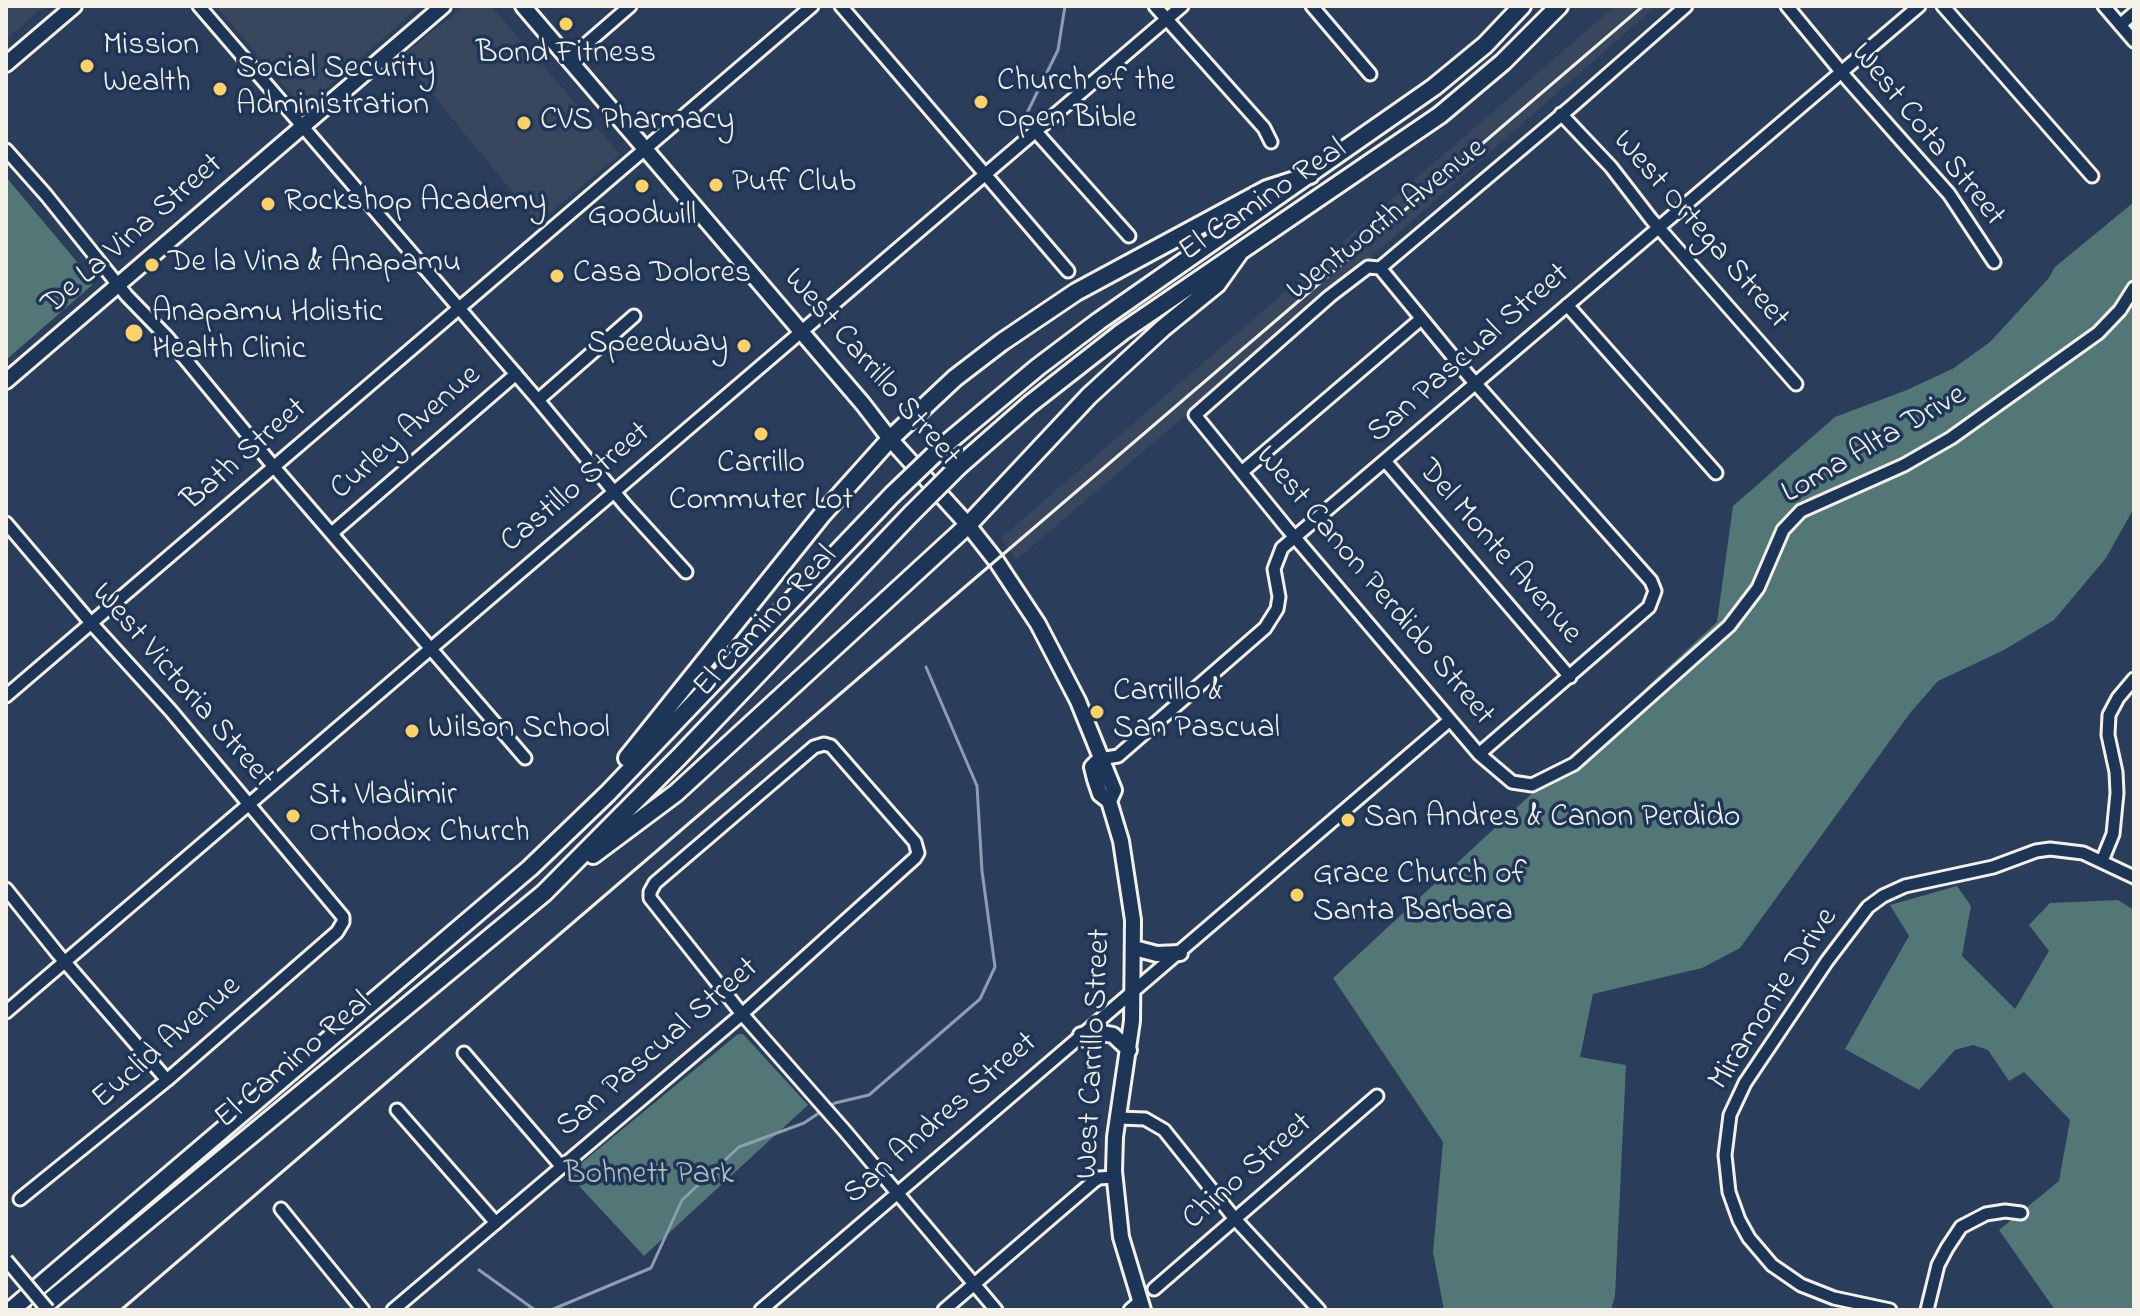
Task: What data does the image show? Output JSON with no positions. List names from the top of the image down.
{
  "streets": {
    "highway": ["El Camino Real"],
    "main road": ["De La Vina Street", "West Carrillo Street"],
    "street": [
      "West Cota Street",
      "Wentworth Avenue",
      "West Ortega Street",
      "San Pascual Street",
      "Curley Avenue",
      "Loma Alta Drive",
      "Bath Street",
      "Castillo Street",
      "Del Monte Avenue",
      "West Canon Perdido Street",
      "West Victoria Street",
      "Miramonte Drive",
      "Euclid Avenue",
      "San Andres Street",
      "Chino Street"
    ]
  },
  "crossings": [
    ["West Cota Street", "San Pascual Street"],
    ["Wentworth Avenue", "West Ortega Street"],
    ["Wentworth Avenue", "West Canon Perdido Street"],
    ["West Ortega Street", "San Pascual Street"],
    ["San Pascual Street", "West Carrillo Street"],
    ["San Pascual Street", "Del Monte Avenue"],
    ["San Pascual Street", "West Canon Perdido Street"],
    ["West Carrillo Street", "Bath Street"],
    ["West Carrillo Street", "Castillo Street"],
    ["West Carrillo Street", "San Andres Street"],
    ["Loma Alta Drive", "West Canon Perdido Street"],
    ["Bath Street", "West Victoria Street"],
    ["Castillo Street", "West Victoria Street"],
    ["West Canon Perdido Street", "San Andres Street"],
    ["West Victoria Street", "Euclid Avenue"]
  ],
  "parks": ["Bohnett Park"],
  "places": [
    "Bond Fitness",
    "Mission Wealth",
    "Social Security Administration",
    "Church of the Open Bible",
    "CVS Pharmacy",
    "Puff Club",
    "Goodwill",
    "Rockshop Academy",
    "De la Vina & Anapamu",
    "Casa Dolores",
    "Anapamu Holistic Health Clinic",
    "Speedway",
    "Carrillo Commuter Lot",
    "Carrillo & San Pascual",
    "Wilson School",
    "St. Vladimir Orthodox Church",
    "San Andres & Canon Perdido",
    "Grace Church of Santa Barbara"
  ]
}
